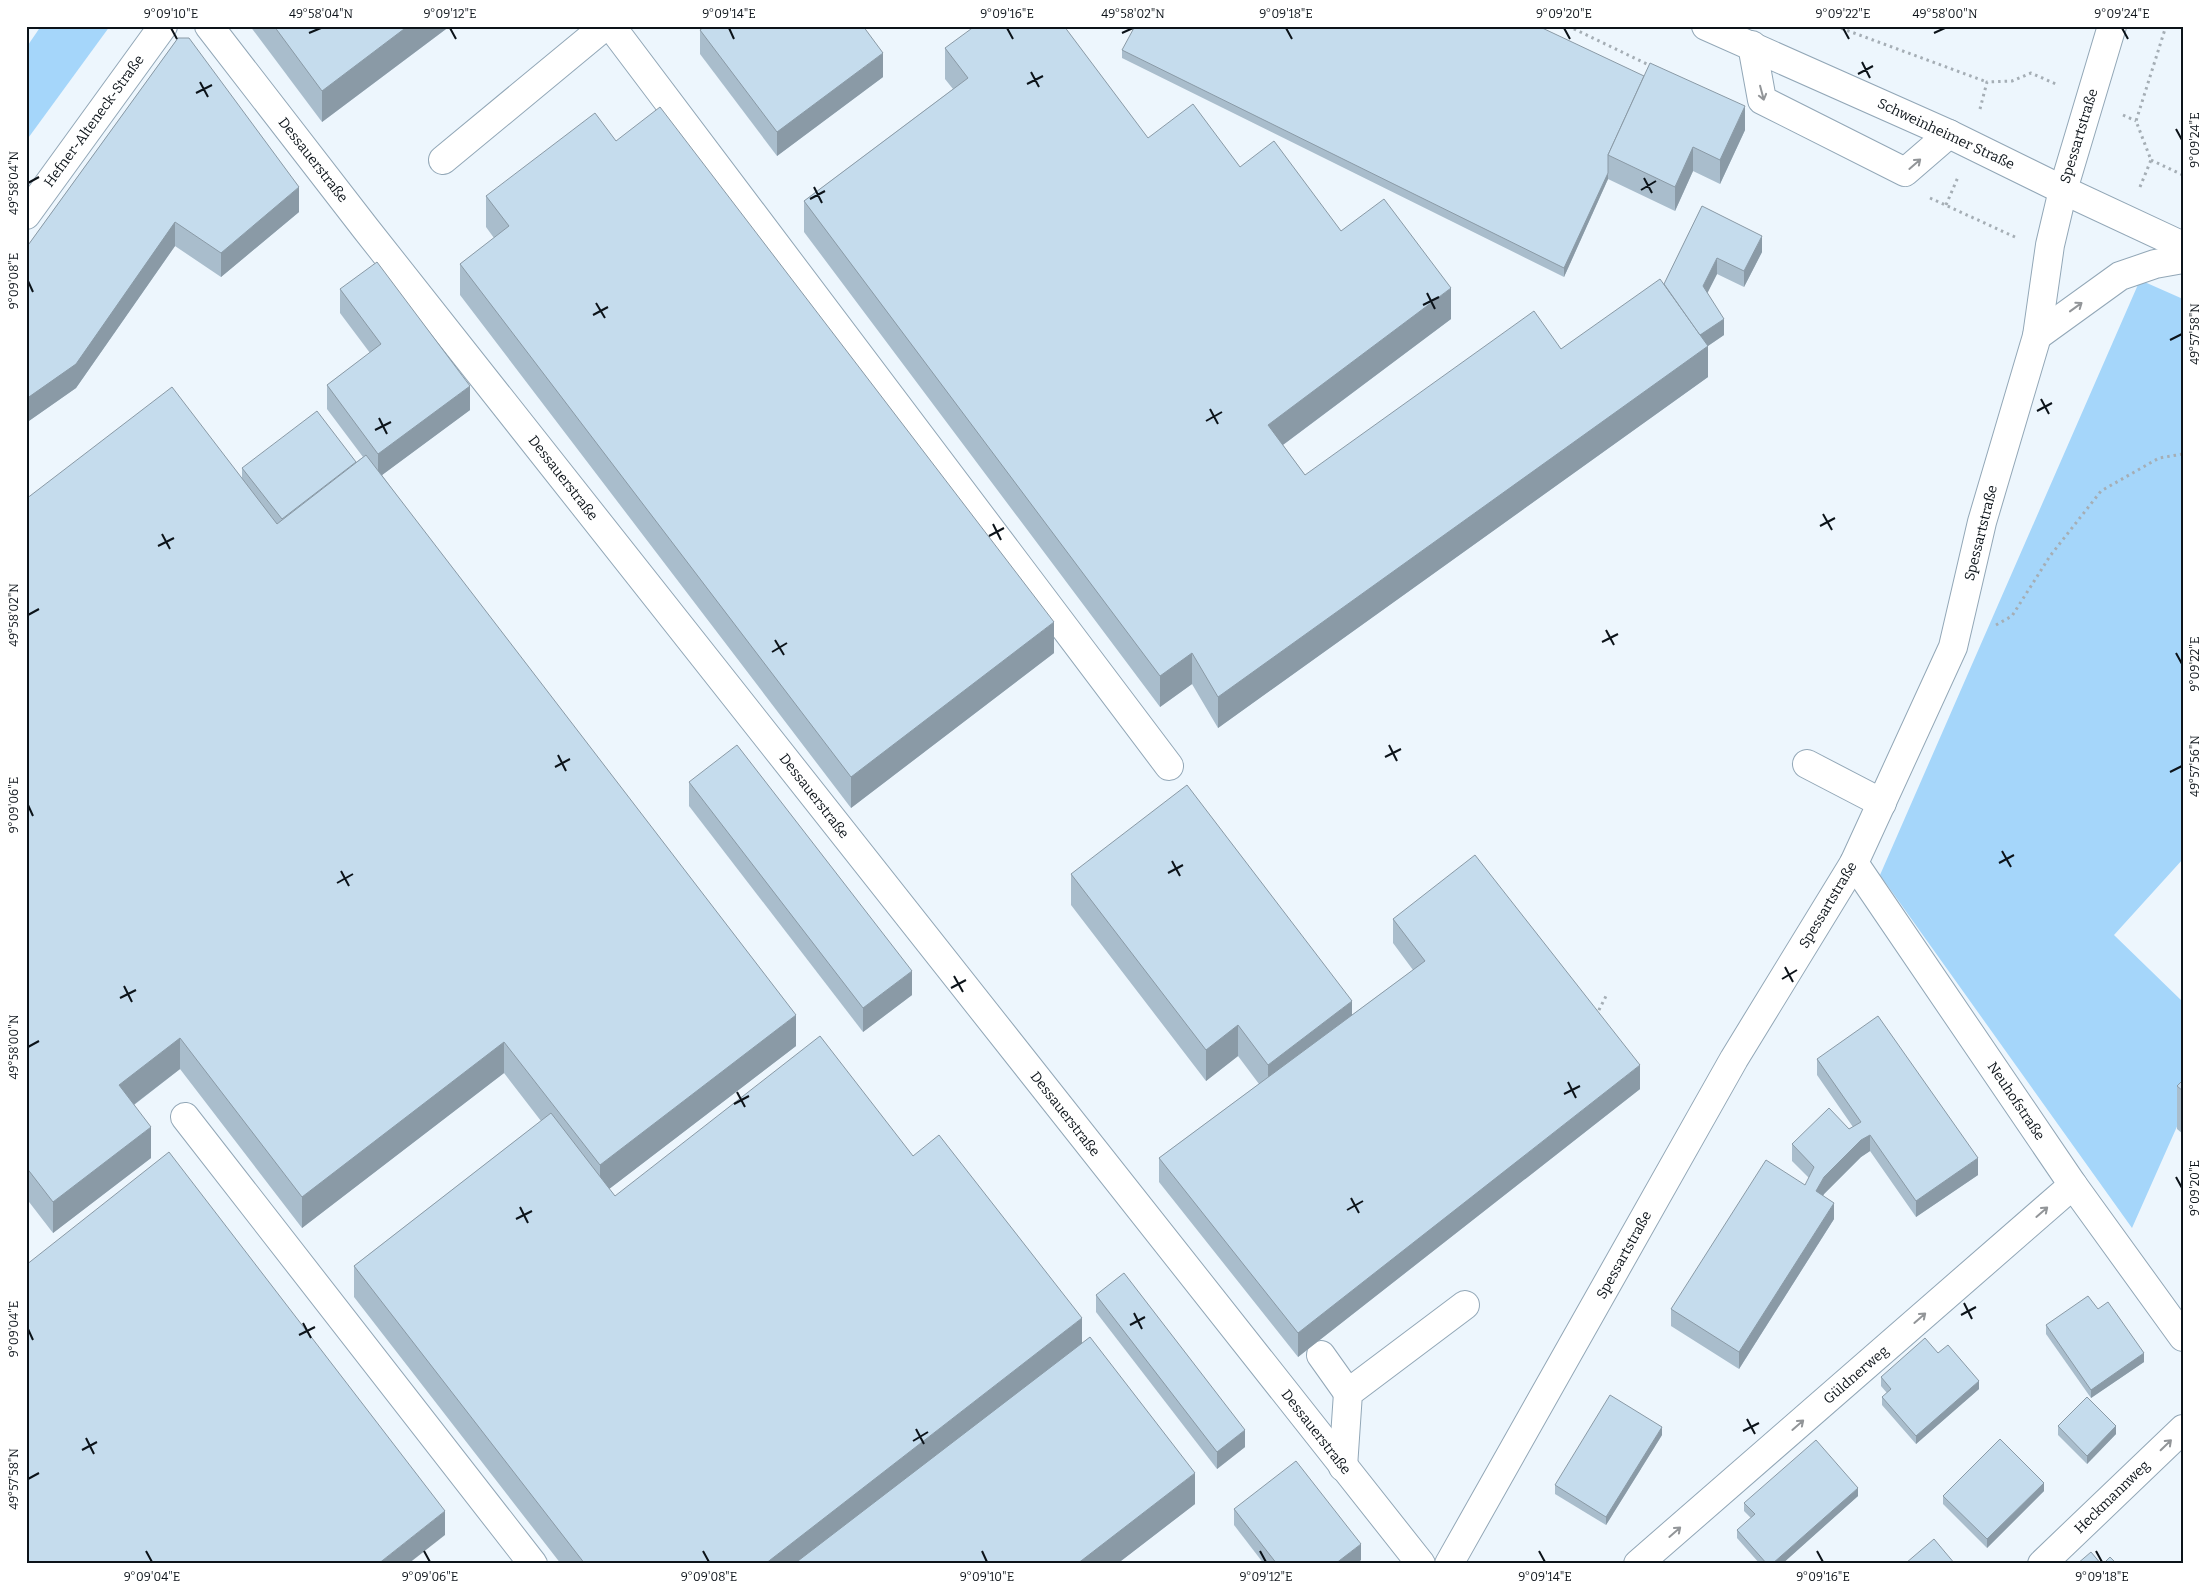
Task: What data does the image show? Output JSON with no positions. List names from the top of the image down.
{
  "streets": {
    "street": [
      "Hefner-Alteneck-Straße",
      "Schweinheimer Straße",
      "Spessartstraße",
      "Dessauerstraße",
      "Neuhofstraße",
      "Güldnerweg",
      "Heckmannweg"
    ]
  },
  "crossings": [
    ["Schweinheimer Straße", "Spessartstraße"],
    ["Spessartstraße", "Neuhofstraße"],
    ["Neuhofstraße", "Güldnerweg"]
  ],
  "one_way": ["Güldnerweg", "Heckmannweg"],
  "coordinates": [
    "9°09'10\"E",
    "49°58'04\"N",
    "9°09'12\"E",
    "9°09'14\"E",
    "9°09'16\"E",
    "49°58'02\"N",
    "9°09'18\"E",
    "9°09'20\"E",
    "9°09'22\"E",
    "49°58'00\"N",
    "9°09'24\"E",
    "9°09'08\"E",
    "49°57'58\"N",
    "49°57'56\"N",
    "9°09'06\"E",
    "9°09'04\"E"
  ]
}
